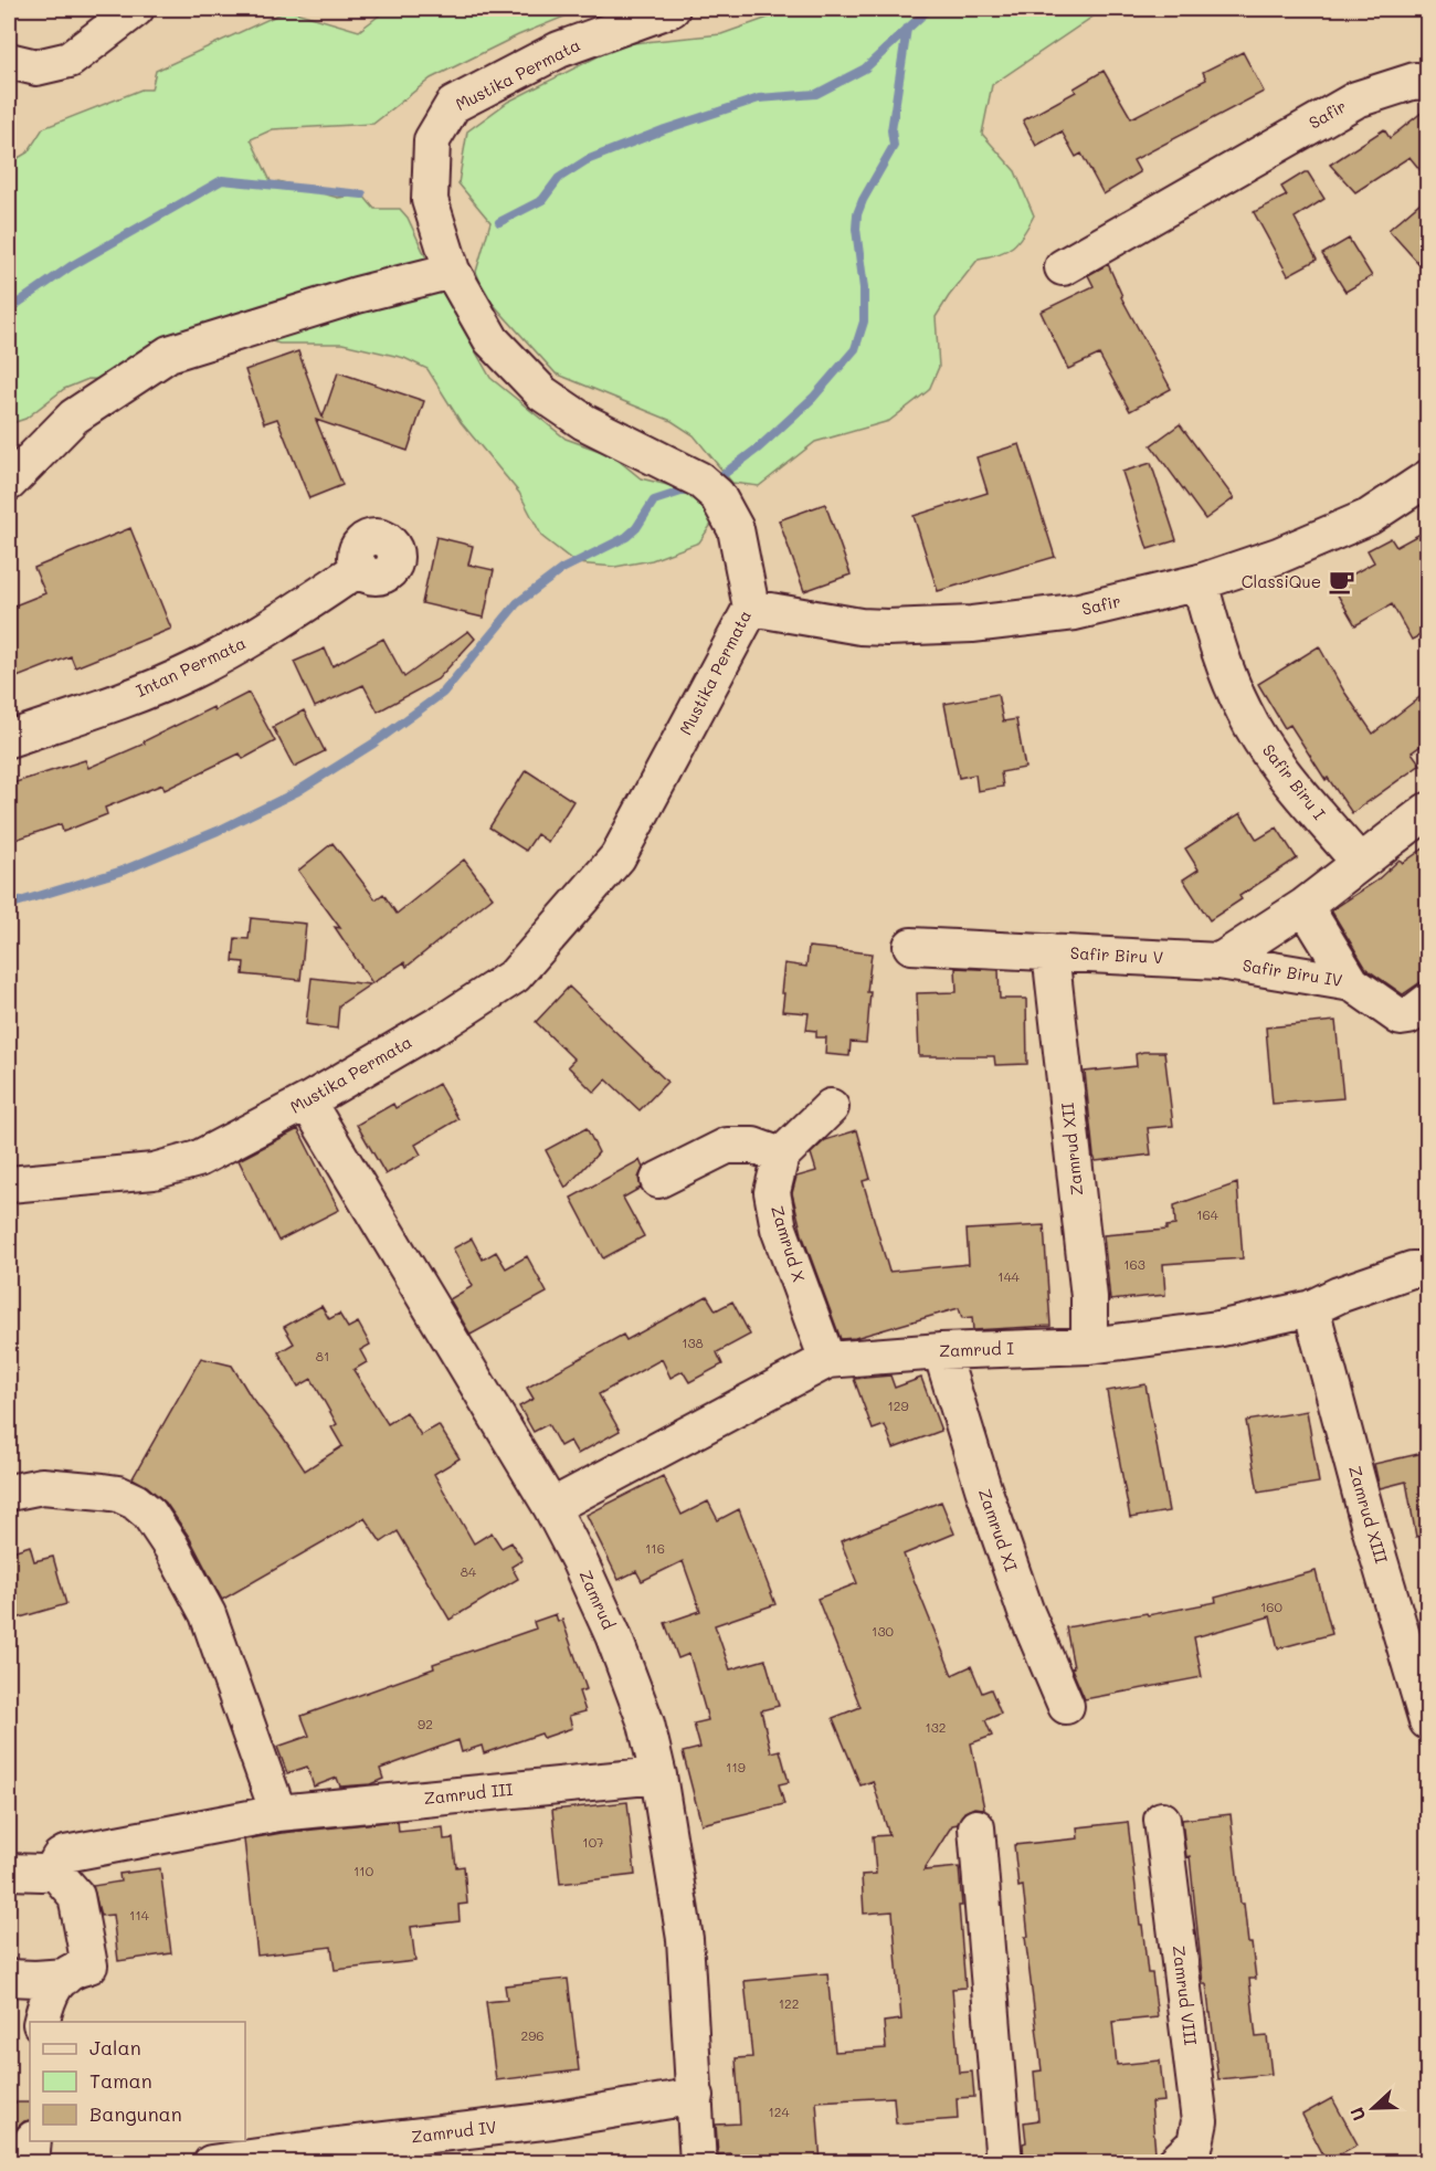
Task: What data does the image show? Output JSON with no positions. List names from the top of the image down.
{
  "streets": {
    "street": [
      "Mustika Permata",
      "Safir",
      "Intan Permata",
      "Safir Biru I",
      "Safir Biru V",
      "Safir Biru IV",
      "Zamrud XII",
      "Zamrud X",
      "Zamrud I",
      "Zamrud XIII",
      "Zamrud XI",
      "Zamrud",
      "Zamrud III",
      "Zamrud VIII",
      "Zamrud IV"
    ]
  },
  "crossings": [
    ["Mustika Permata", "Safir"],
    ["Mustika Permata", "Zamrud"],
    ["Safir", "Safir Biru I"],
    ["Safir Biru V", "Safir Biru IV"],
    ["Safir Biru V", "Zamrud XII"],
    ["Zamrud XII", "Zamrud I"],
    ["Zamrud X", "Zamrud I"],
    ["Zamrud I", "Zamrud XIII"],
    ["Zamrud I", "Zamrud XI"],
    ["Zamrud I", "Zamrud"],
    ["Zamrud", "Zamrud III"],
    ["Zamrud", "Zamrud IV"]
  ],
  "places": {
    "cafe": ["ClassiQue"]
  },
  "house_numbers": [
    "164",
    "163",
    "144",
    "138",
    "81",
    "129",
    "116",
    "84",
    "160",
    "130",
    "92",
    "132",
    "119",
    "107",
    "110",
    "114",
    "122",
    "296",
    "124"
  ],
  "legend": ["Jalan", "Taman", "Bangunan"],
  "north": "left"
}
